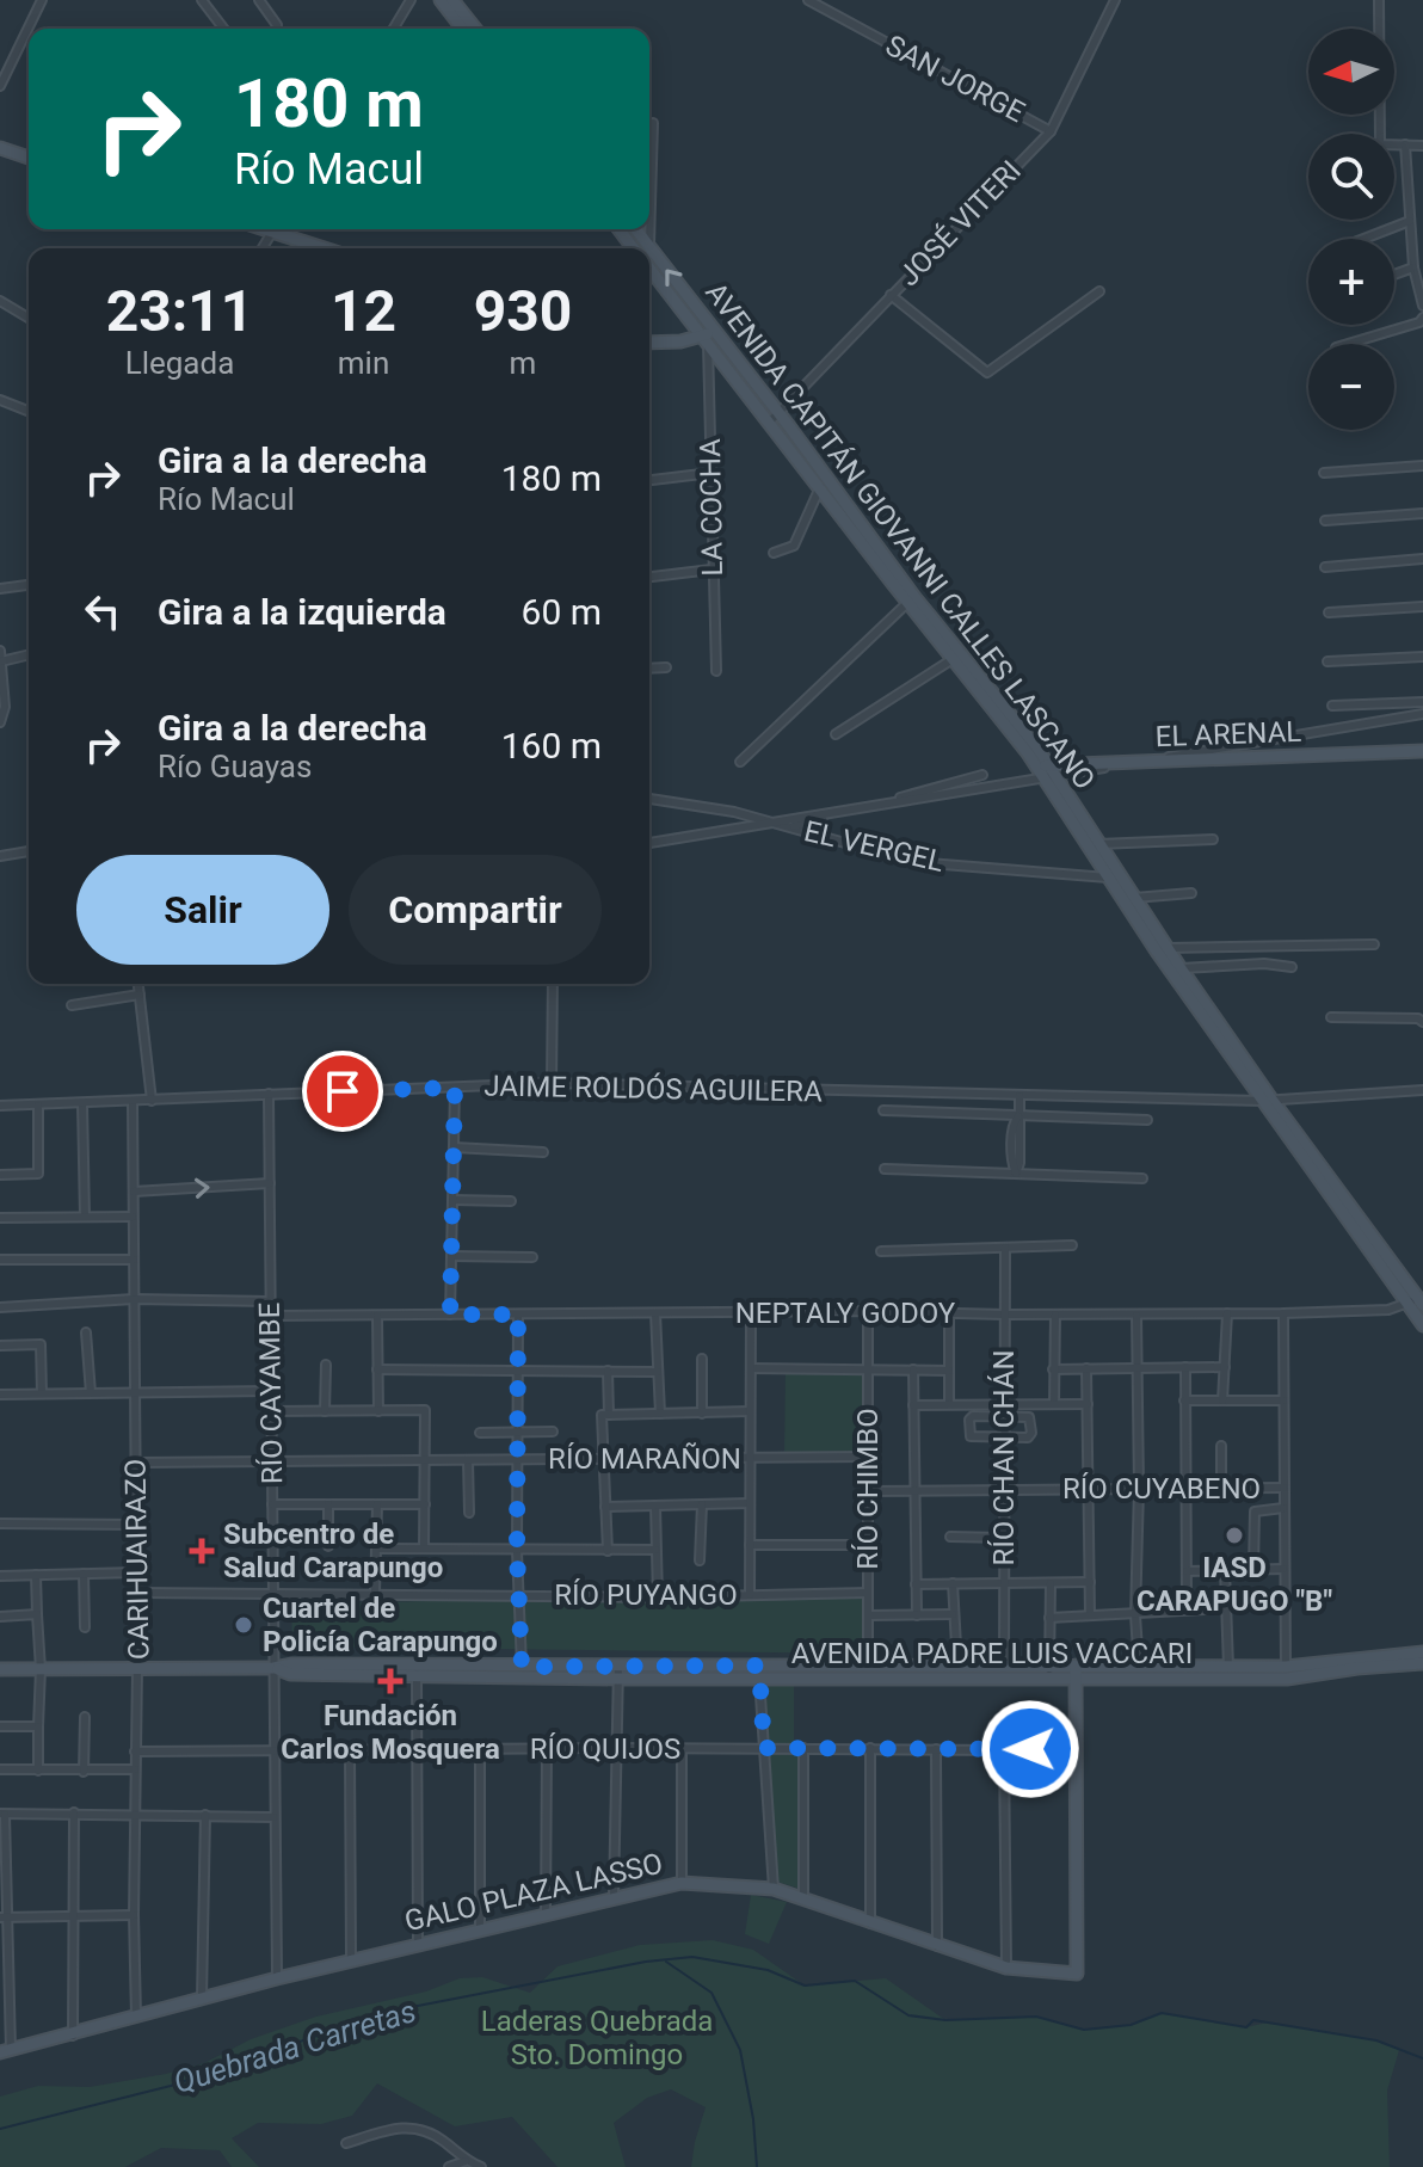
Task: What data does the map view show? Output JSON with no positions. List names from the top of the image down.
{
  "streets": {
    "main road": [
      "AVENIDA CAPITÁN GIOVANNI CALLES LASCANO",
      "EL ARENAL",
      "AVENIDA PADRE LUIS VACCARI",
      "GALO PLAZA LASSO"
    ],
    "street": [
      "SAN JORGE",
      "JOSÉ VITERI",
      "LA COCHA",
      "EL VERGEL",
      "JAIME ROLDÓS AGUILERA",
      "NEPTALY GODOY",
      "RÍO CAYAMBE",
      "RÍO CHAN CHÁN",
      "RÍO MARAÑON",
      "RÍO CHIMBO",
      "RÍO CUYABENO",
      "CARIHUAIRAZO",
      "RÍO PUYANGO",
      "RÍO QUIJOS"
    ]
  },
  "crossings": [
    ["SAN JORGE", "JOSÉ VITERI"],
    ["JOSÉ VITERI", "AVENIDA CAPITÁN GIOVANNI CALLES LASCANO"],
    ["LA COCHA", "AVENIDA CAPITÁN GIOVANNI CALLES LASCANO"],
    ["AVENIDA CAPITÁN GIOVANNI CALLES LASCANO", "EL ARENAL"],
    ["AVENIDA CAPITÁN GIOVANNI CALLES LASCANO", "EL VERGEL"],
    ["AVENIDA CAPITÁN GIOVANNI CALLES LASCANO", "JAIME ROLDÓS AGUILERA"],
    ["AVENIDA CAPITÁN GIOVANNI CALLES LASCANO", "NEPTALY GODOY"],
    ["JAIME ROLDÓS AGUILERA", "RÍO CAYAMBE"],
    ["JAIME ROLDÓS AGUILERA", "CARIHUAIRAZO"],
    ["NEPTALY GODOY", "RÍO CAYAMBE"],
    ["NEPTALY GODOY", "RÍO CHAN CHÁN"],
    ["NEPTALY GODOY", "RÍO CHIMBO"],
    ["RÍO CAYAMBE", "RÍO MARAÑON"],
    ["RÍO CAYAMBE", "RÍO PUYANGO"],
    ["RÍO CAYAMBE", "AVENIDA PADRE LUIS VACCARI"],
    ["RÍO CAYAMBE", "RÍO QUIJOS"],
    ["RÍO CAYAMBE", "GALO PLAZA LASSO"],
    ["RÍO CHAN CHÁN", "RÍO CUYABENO"],
    ["RÍO CHAN CHÁN", "AVENIDA PADRE LUIS VACCARI"],
    ["RÍO MARAÑON", "RÍO CHIMBO"],
    ["RÍO MARAÑON", "CARIHUAIRAZO"],
    ["RÍO CHIMBO", "RÍO CUYABENO"],
    ["RÍO CHIMBO", "RÍO PUYANGO"],
    ["RÍO CHIMBO", "AVENIDA PADRE LUIS VACCARI"],
    ["CARIHUAIRAZO", "RÍO PUYANGO"],
    ["CARIHUAIRAZO", "AVENIDA PADRE LUIS VACCARI"],
    ["CARIHUAIRAZO", "RÍO QUIJOS"],
    ["CARIHUAIRAZO", "GALO PLAZA LASSO"],
    ["RÍO QUIJOS", "GALO PLAZA LASSO"]
  ],
  "water": ["Quebrada Carretas"],
  "parks": ["Laderas Quebrada Sto. Domingo"],
  "places": {
    "other": ["IASD CARAPUGO \"B\"", "Cuartel de Policía Carapungo"],
    "health": ["Subcentro de Salud Carapungo", "Fundación Carlos Mosquera"]
  },
  "north": "left",
  "page": {
    "map_buttons": ["+", "−"],
    "turn": ["180 m", "Río Macul"],
    "eta": [
      "23:11",
      "Llegada",
      "12",
      "min",
      "930",
      "m"
    ],
    "list": [
      {
        "name": "Gira a la derecha",
        "note": "Río Macul",
        "value": "180 m"
      },
      {
        "name": "Gira a la izquierda",
        "value": "60 m"
      },
      {
        "name": "Gira a la derecha",
        "note": "Río Guayas",
        "value": "160 m"
      }
    ],
    "buttons": ["Salir", "Compartir"]
  }
}
